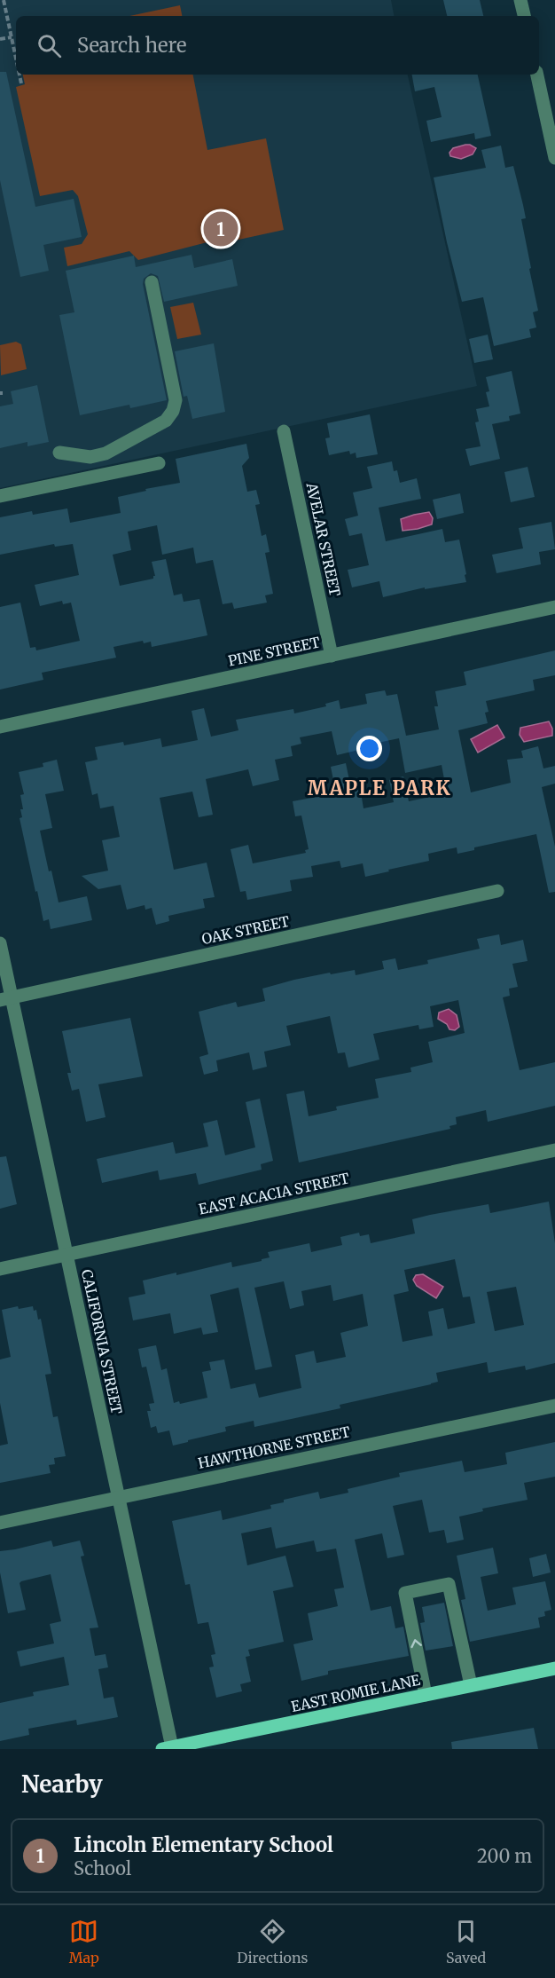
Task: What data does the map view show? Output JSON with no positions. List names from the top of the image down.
{
  "streets": {
    "main road": ["EAST ROMIE LANE"],
    "street": [
      "AVELAR STREET",
      "PINE STREET",
      "OAK STREET",
      "EAST ACACIA STREET",
      "CALIFORNIA STREET",
      "HAWTHORNE STREET"
    ]
  },
  "crossings": [
    ["AVELAR STREET", "PINE STREET"],
    ["OAK STREET", "CALIFORNIA STREET"],
    ["EAST ACACIA STREET", "CALIFORNIA STREET"],
    ["CALIFORNIA STREET", "HAWTHORNE STREET"],
    ["CALIFORNIA STREET", "EAST ROMIE LANE"]
  ],
  "districts": ["MAPLE PARK"],
  "page": {
    "search": "Search here",
    "pins": "1",
    "heading": "Nearby",
    "list": [
      {
        "mark": "1",
        "name": "Lincoln Elementary School",
        "note": "School",
        "value": "200 m"
      }
    ],
    "nav": ["Map", "Directions", "Saved"]
  }
}
